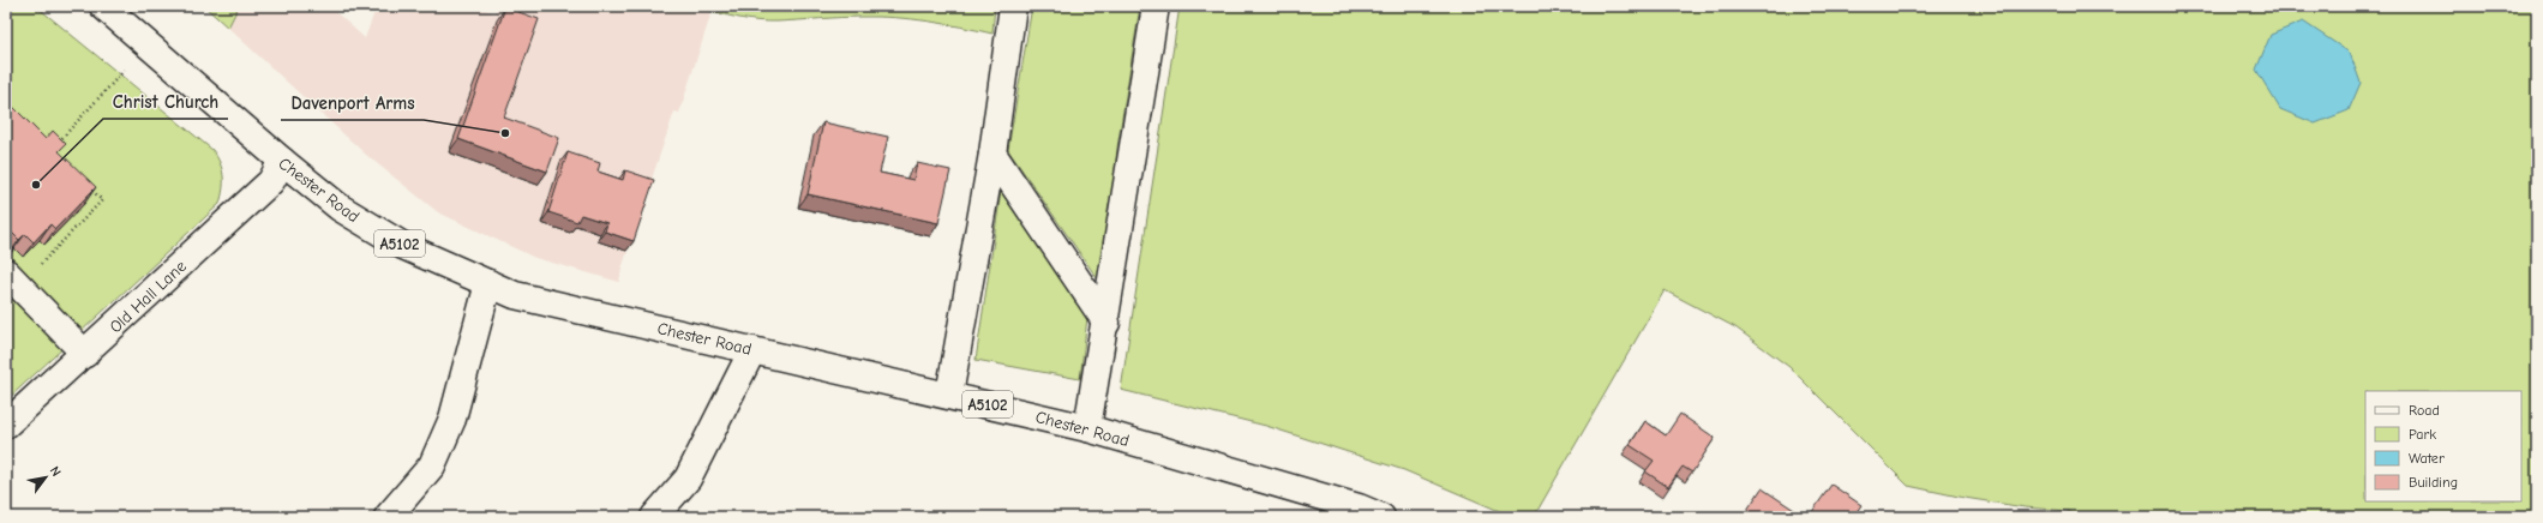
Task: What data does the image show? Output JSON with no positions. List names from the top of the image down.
{
  "streets": {
    "main road": ["Chester Road", "A5102", "Old Hall Lane"]
  },
  "crossings": [
    ["Chester Road", "Old Hall Lane"]
  ],
  "places": ["Davenport Arms", "Christ Church"],
  "legend": [
    "Road",
    "Park",
    "Water",
    "Building"
  ],
  "north": "top right"
}
